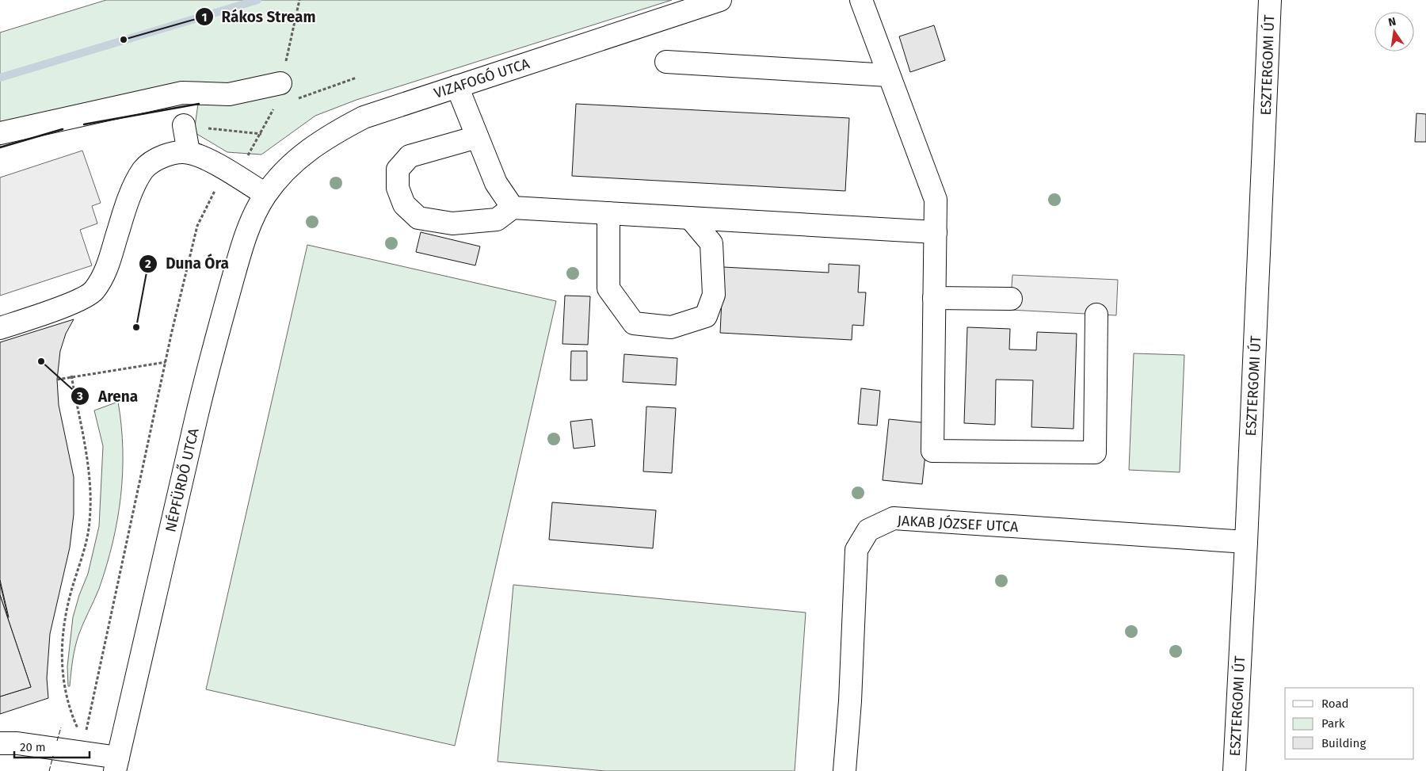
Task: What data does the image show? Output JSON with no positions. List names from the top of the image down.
{
  "streets": {
    "street": [
      "ESZTERGOMI ÚT",
      "VIZAFOGÓ UTCA",
      "NÉPFÜRDŐ UTCA",
      "JAKAB JÓZSEF UTCA"
    ]
  },
  "crossings": [
    ["ESZTERGOMI ÚT", "JAKAB JÓZSEF UTCA"],
    ["VIZAFOGÓ UTCA", "NÉPFÜRDŐ UTCA"]
  ],
  "places": ["Rákos Stream", "Duna Óra", "Arena"],
  "legend": ["Road", "Park", "Building"],
  "scale_bar": "20 m",
  "north": "top"
}
